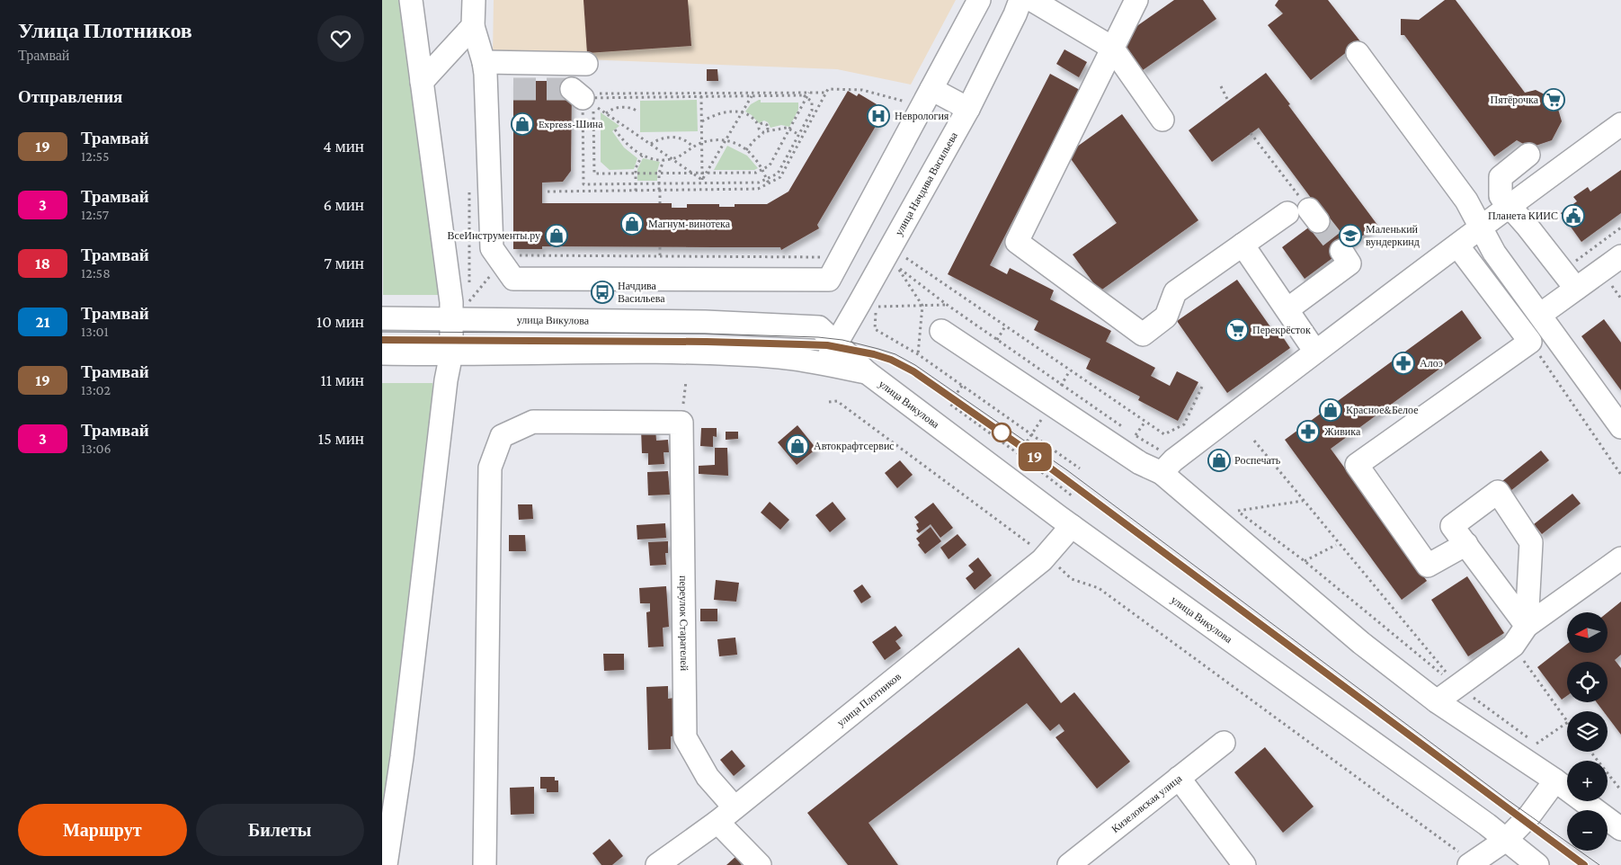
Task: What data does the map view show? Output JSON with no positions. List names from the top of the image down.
{
  "streets": {
    "street": [
      "улица Начдива Васильева",
      "улица Викулова",
      "переулок Старателей",
      "улица Плотников",
      "Кизеловская улица"
    ]
  },
  "crossings": [
    ["улица Начдива Васильева", "улица Викулова"],
    ["улица Викулова", "улица Плотников"],
    ["переулок Старателей", "улица Плотников"]
  ],
  "places": {
    "supermarket": ["Пятёрочка", "Перекрёсток"],
    "hospital": ["Неврология"],
    "shop": [
      "Express-Шина",
      "Магнум-винотека",
      "ВсеИнструменты.ру",
      "Красное&Белое",
      "Автокрафтсервис",
      "Роспечать"
    ],
    "public building": ["Планета КИИС"],
    "school or university": ["Маленький вундеркинд"],
    "bus stop": ["Начдива Васильева"],
    "pharmacy": ["Алоэ", "Живика"]
  },
  "lines": ["tram line 19"],
  "north": "left",
  "page": {
    "heading": [
      ["Улица Плотников", "Трамвай"],
      "Отправления"
    ],
    "on_map": "19",
    "list": [
      {
        "mark": "19",
        "name": "Трамвай",
        "note": "12:55",
        "value": "4 мин"
      },
      {
        "mark": "3",
        "name": "Трамвай",
        "note": "12:57",
        "value": "6 мин"
      },
      {
        "mark": "18",
        "name": "Трамвай",
        "note": "12:58",
        "value": "7 мин"
      },
      {
        "mark": "21",
        "name": "Трамвай",
        "note": "13:01",
        "value": "10 мин"
      },
      {
        "mark": "19",
        "name": "Трамвай",
        "note": "13:02",
        "value": "11 мин"
      },
      {
        "mark": "3",
        "name": "Трамвай",
        "note": "13:06",
        "value": "15 мин"
      }
    ],
    "map_buttons": ["+", "−"],
    "buttons": ["Маршрут", "Билеты"]
  }
}
